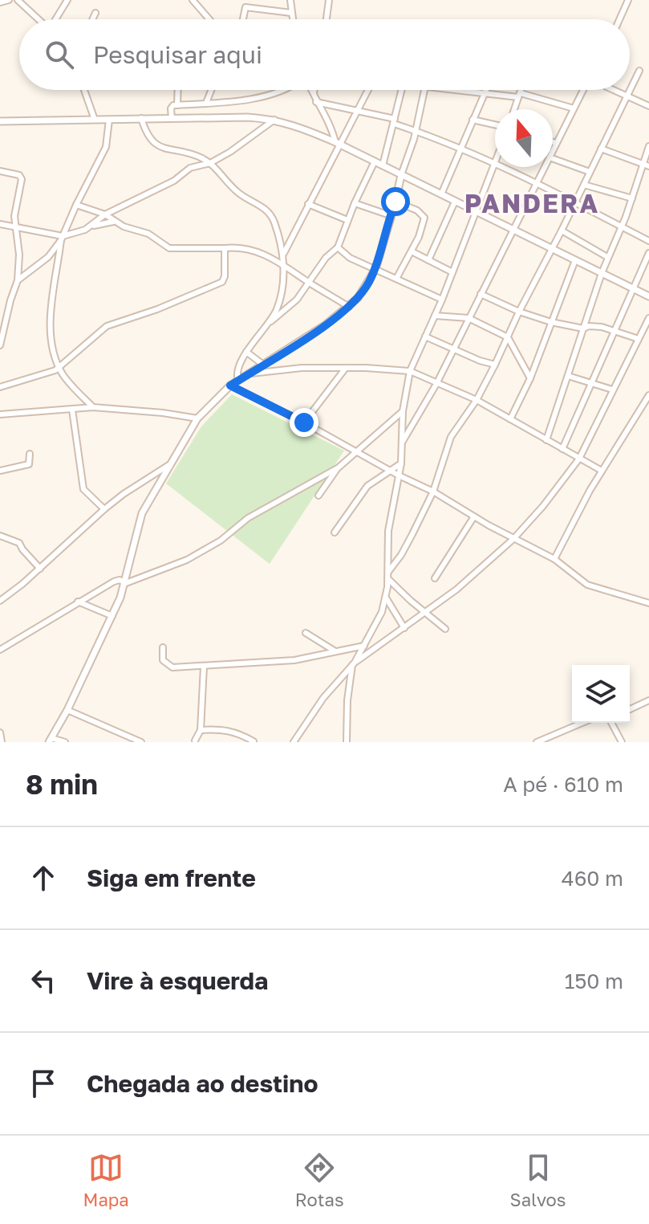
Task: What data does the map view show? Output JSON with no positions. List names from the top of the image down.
{
  "districts": ["PANDERA"],
  "north": "top",
  "page": {
    "search": "Pesquisar aqui",
    "heading": ["8 min", "A pé · 610 m"],
    "list": [
      ["Siga em frente", "460 m"],
      ["Vire à esquerda", "150 m"],
      "Chegada ao destino"
    ],
    "nav": ["Mapa", "Rotas", "Salvos"]
  }
}
